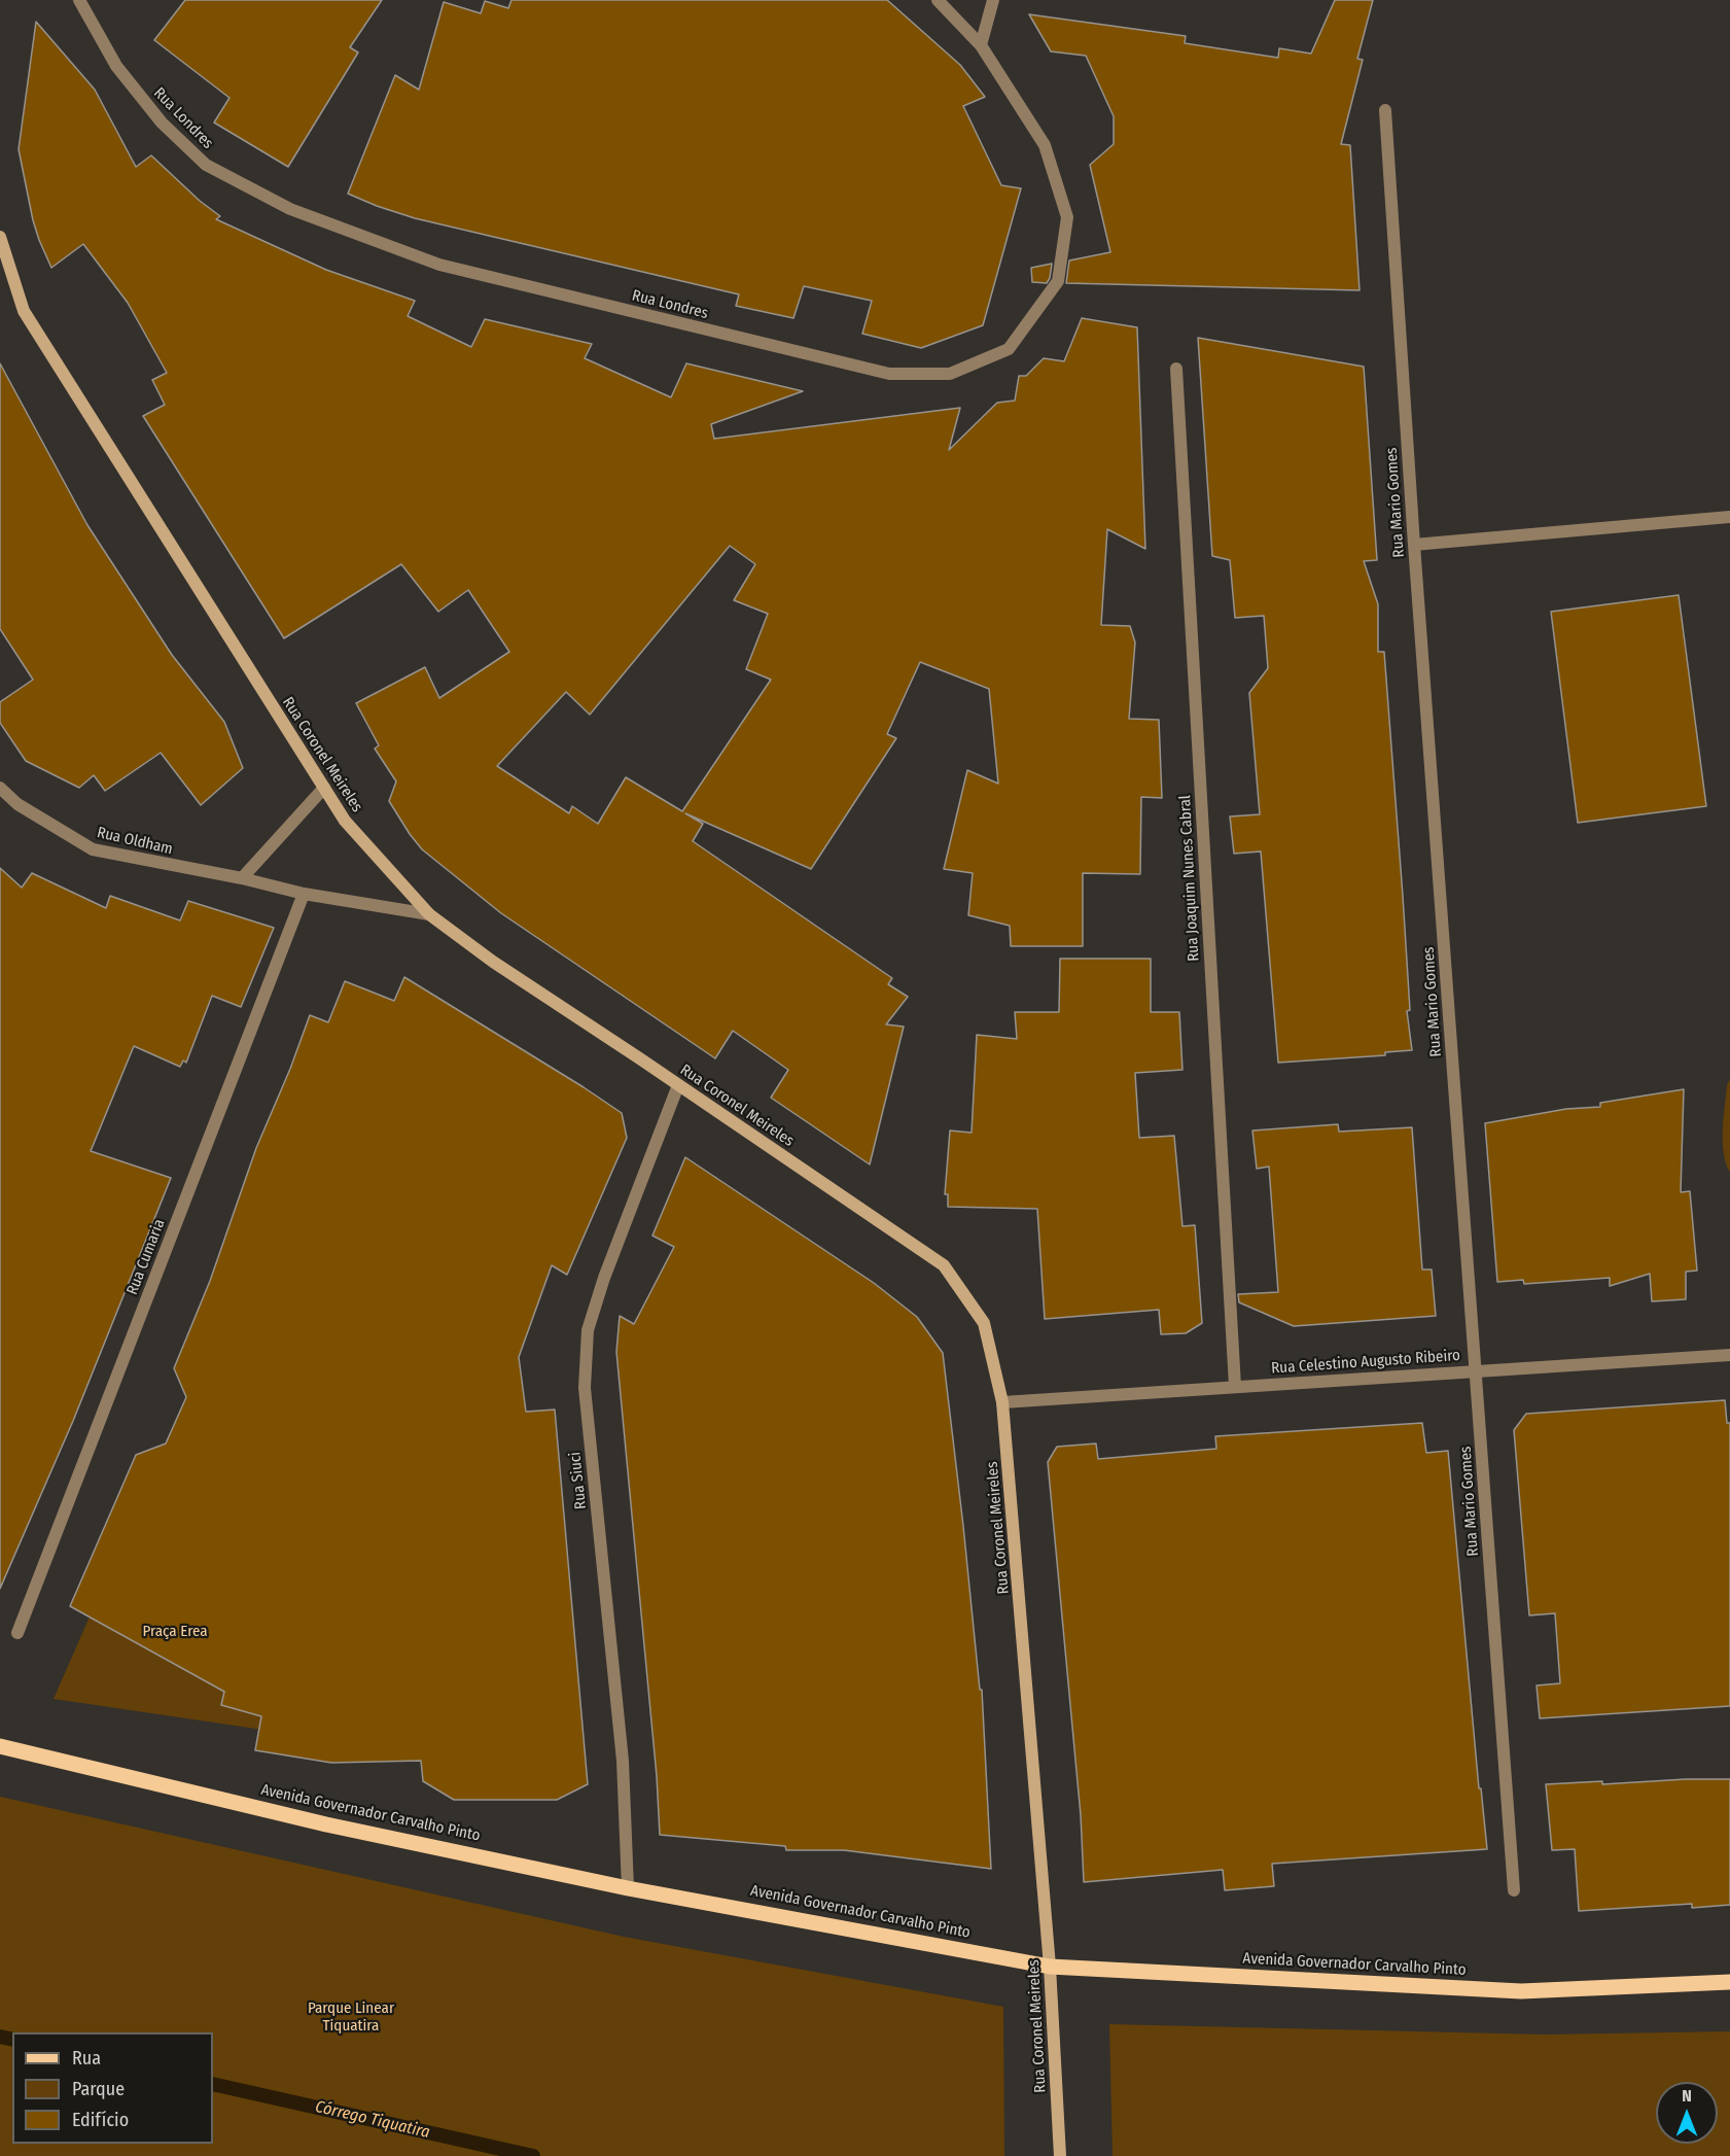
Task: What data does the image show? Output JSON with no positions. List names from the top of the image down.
{
  "streets": {
    "main road": ["Avenida Governador Carvalho Pinto"],
    "street": [
      "Rua Londres",
      "Rua Mario Gomes",
      "Rua Coronel Meireles",
      "Rua Oldham",
      "Rua Joaquim Nunes Cabral",
      "Rua Cumaria",
      "Rua Celestino Augusto Ribeiro",
      "Rua Siuci"
    ]
  },
  "crossings": [
    ["Rua Mario Gomes", "Rua Celestino Augusto Ribeiro"],
    ["Rua Coronel Meireles", "Rua Oldham"],
    ["Rua Coronel Meireles", "Rua Celestino Augusto Ribeiro"],
    ["Rua Coronel Meireles", "Rua Siuci"],
    ["Rua Coronel Meireles", "Avenida Governador Carvalho Pinto"],
    ["Rua Oldham", "Rua Cumaria"],
    ["Rua Joaquim Nunes Cabral", "Rua Celestino Augusto Ribeiro"],
    ["Rua Siuci", "Avenida Governador Carvalho Pinto"]
  ],
  "water": ["Córrego Tiquatira"],
  "parks": ["Praça Erea", "Parque Linear Tiquatira"],
  "legend": ["Rua", "Parque", "Edifício"],
  "north": "top"
}
